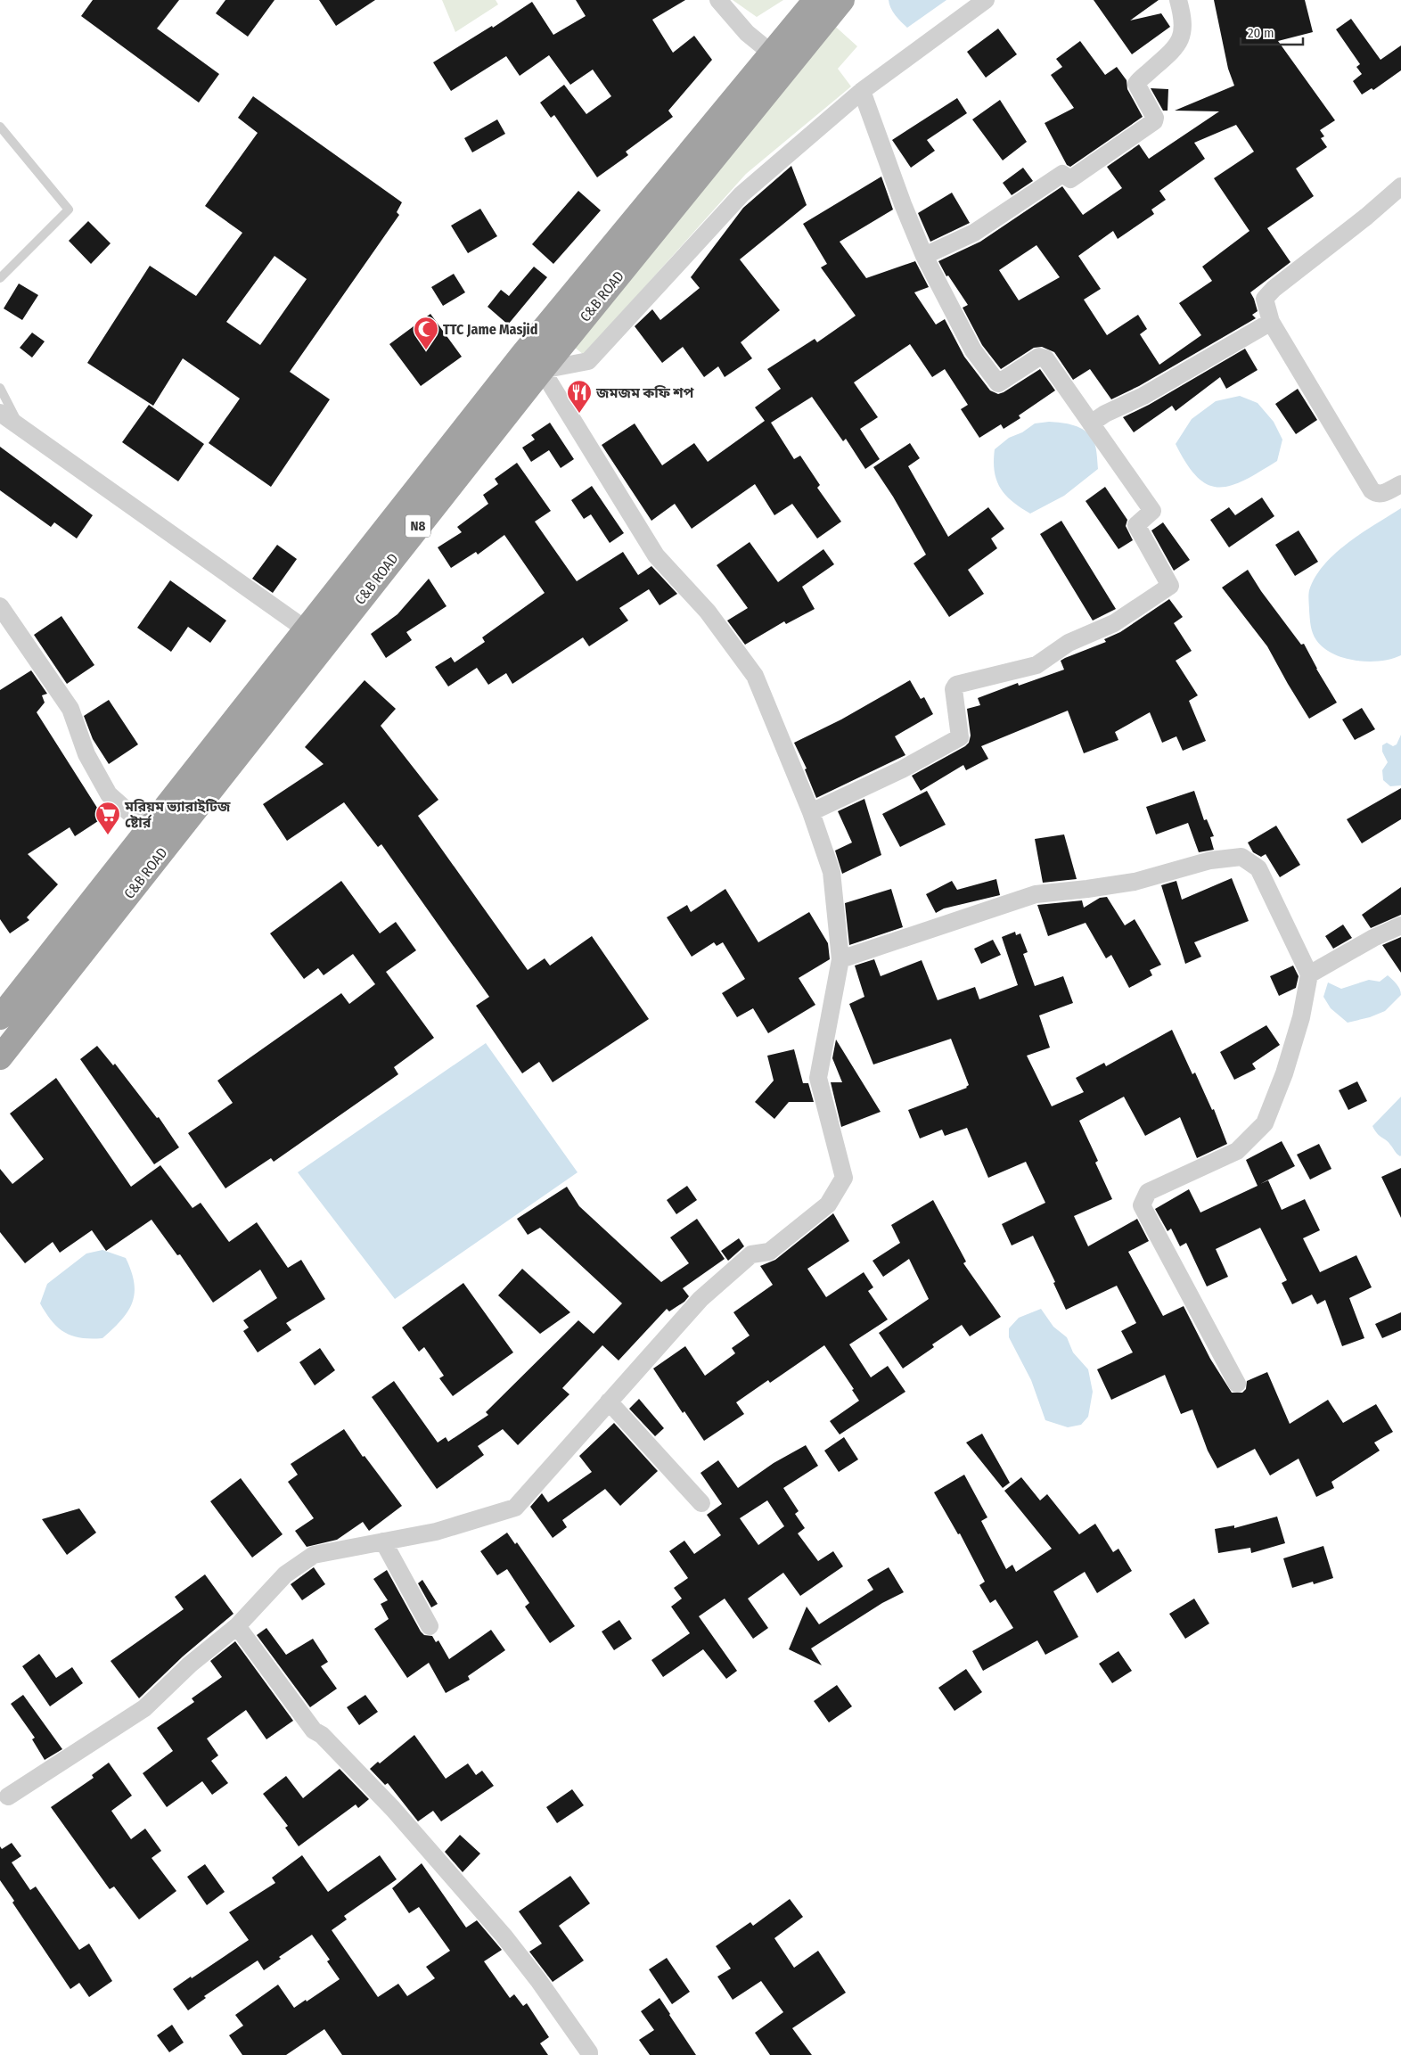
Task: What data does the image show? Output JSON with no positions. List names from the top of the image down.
{
  "streets": {
    "highway": ["C&B ROAD", "N8"]
  },
  "places": {
    "mosque": ["TTC Jame Masjid"],
    "restaurant": ["জমজম কফি শপ"],
    "supermarket": ["মরিয়ম ভ্যারাইটিজ ষ্টোর্র"]
  },
  "scale_bar": "20 m"
}
